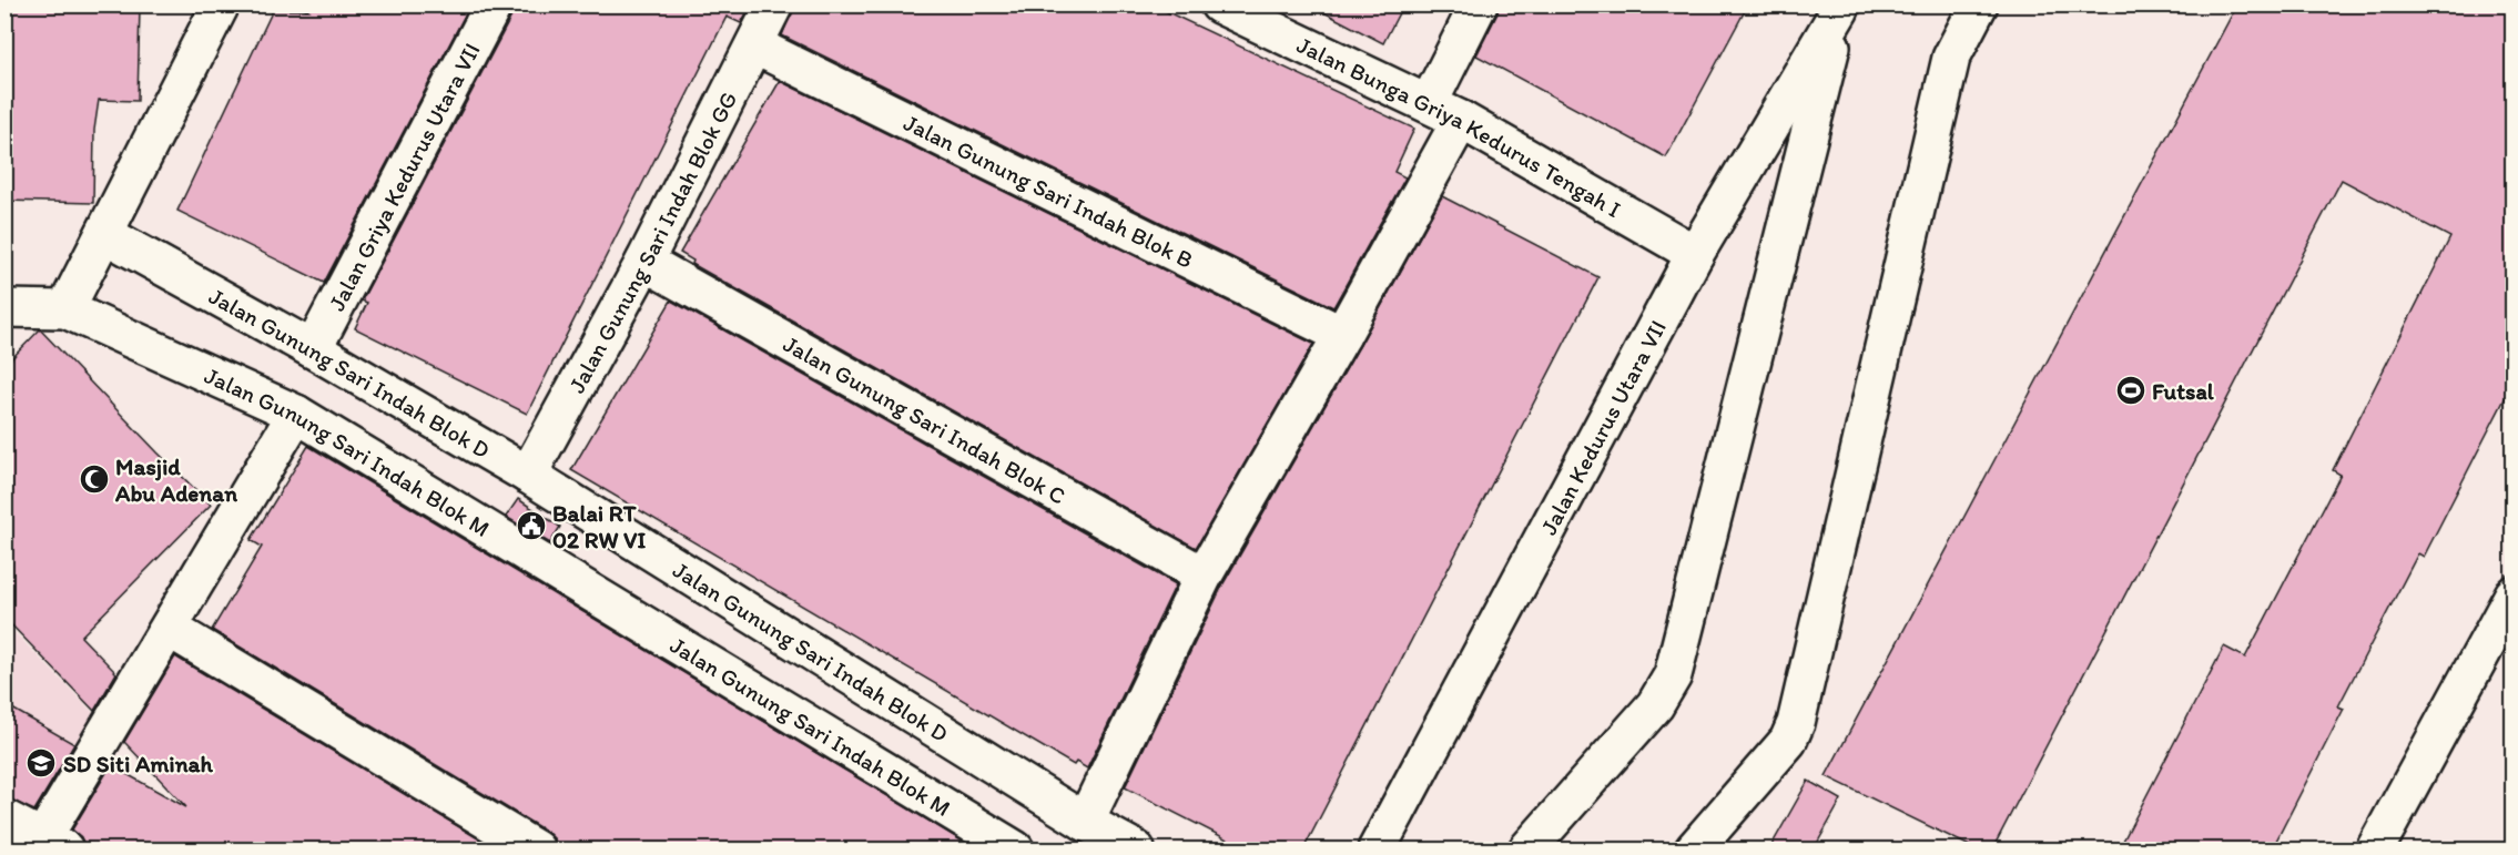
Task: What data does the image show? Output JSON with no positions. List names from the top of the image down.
{
  "streets": {
    "street": [
      "Jalan Bunga Griya Kedurus Tengah I",
      "Jalan Griya Kedurus Utara VII",
      "Jalan Gunung Sari Indah Blok B",
      "Jalan Gunung Sari Indah Blok GG",
      "Jalan Gunung Sari Indah Blok D",
      "Jalan Gunung Sari Indah Blok C",
      "Jalan Kedurus Utara VII",
      "Jalan Gunung Sari Indah Blok M"
    ]
  },
  "crossings": [
    ["Jalan Bunga Griya Kedurus Tengah I", "Jalan Kedurus Utara VII"],
    ["Jalan Griya Kedurus Utara VII", "Jalan Gunung Sari Indah Blok D"],
    ["Jalan Gunung Sari Indah Blok B", "Jalan Gunung Sari Indah Blok GG"],
    ["Jalan Gunung Sari Indah Blok GG", "Jalan Gunung Sari Indah Blok D"],
    ["Jalan Gunung Sari Indah Blok GG", "Jalan Gunung Sari Indah Blok C"]
  ],
  "places": {
    "sports": ["Futsal"],
    "mosque": ["Masjid Abu Adenan"],
    "public building": ["Balai RT 02 RW VI"],
    "school or university": ["SD Siti Aminah"]
  }
}
